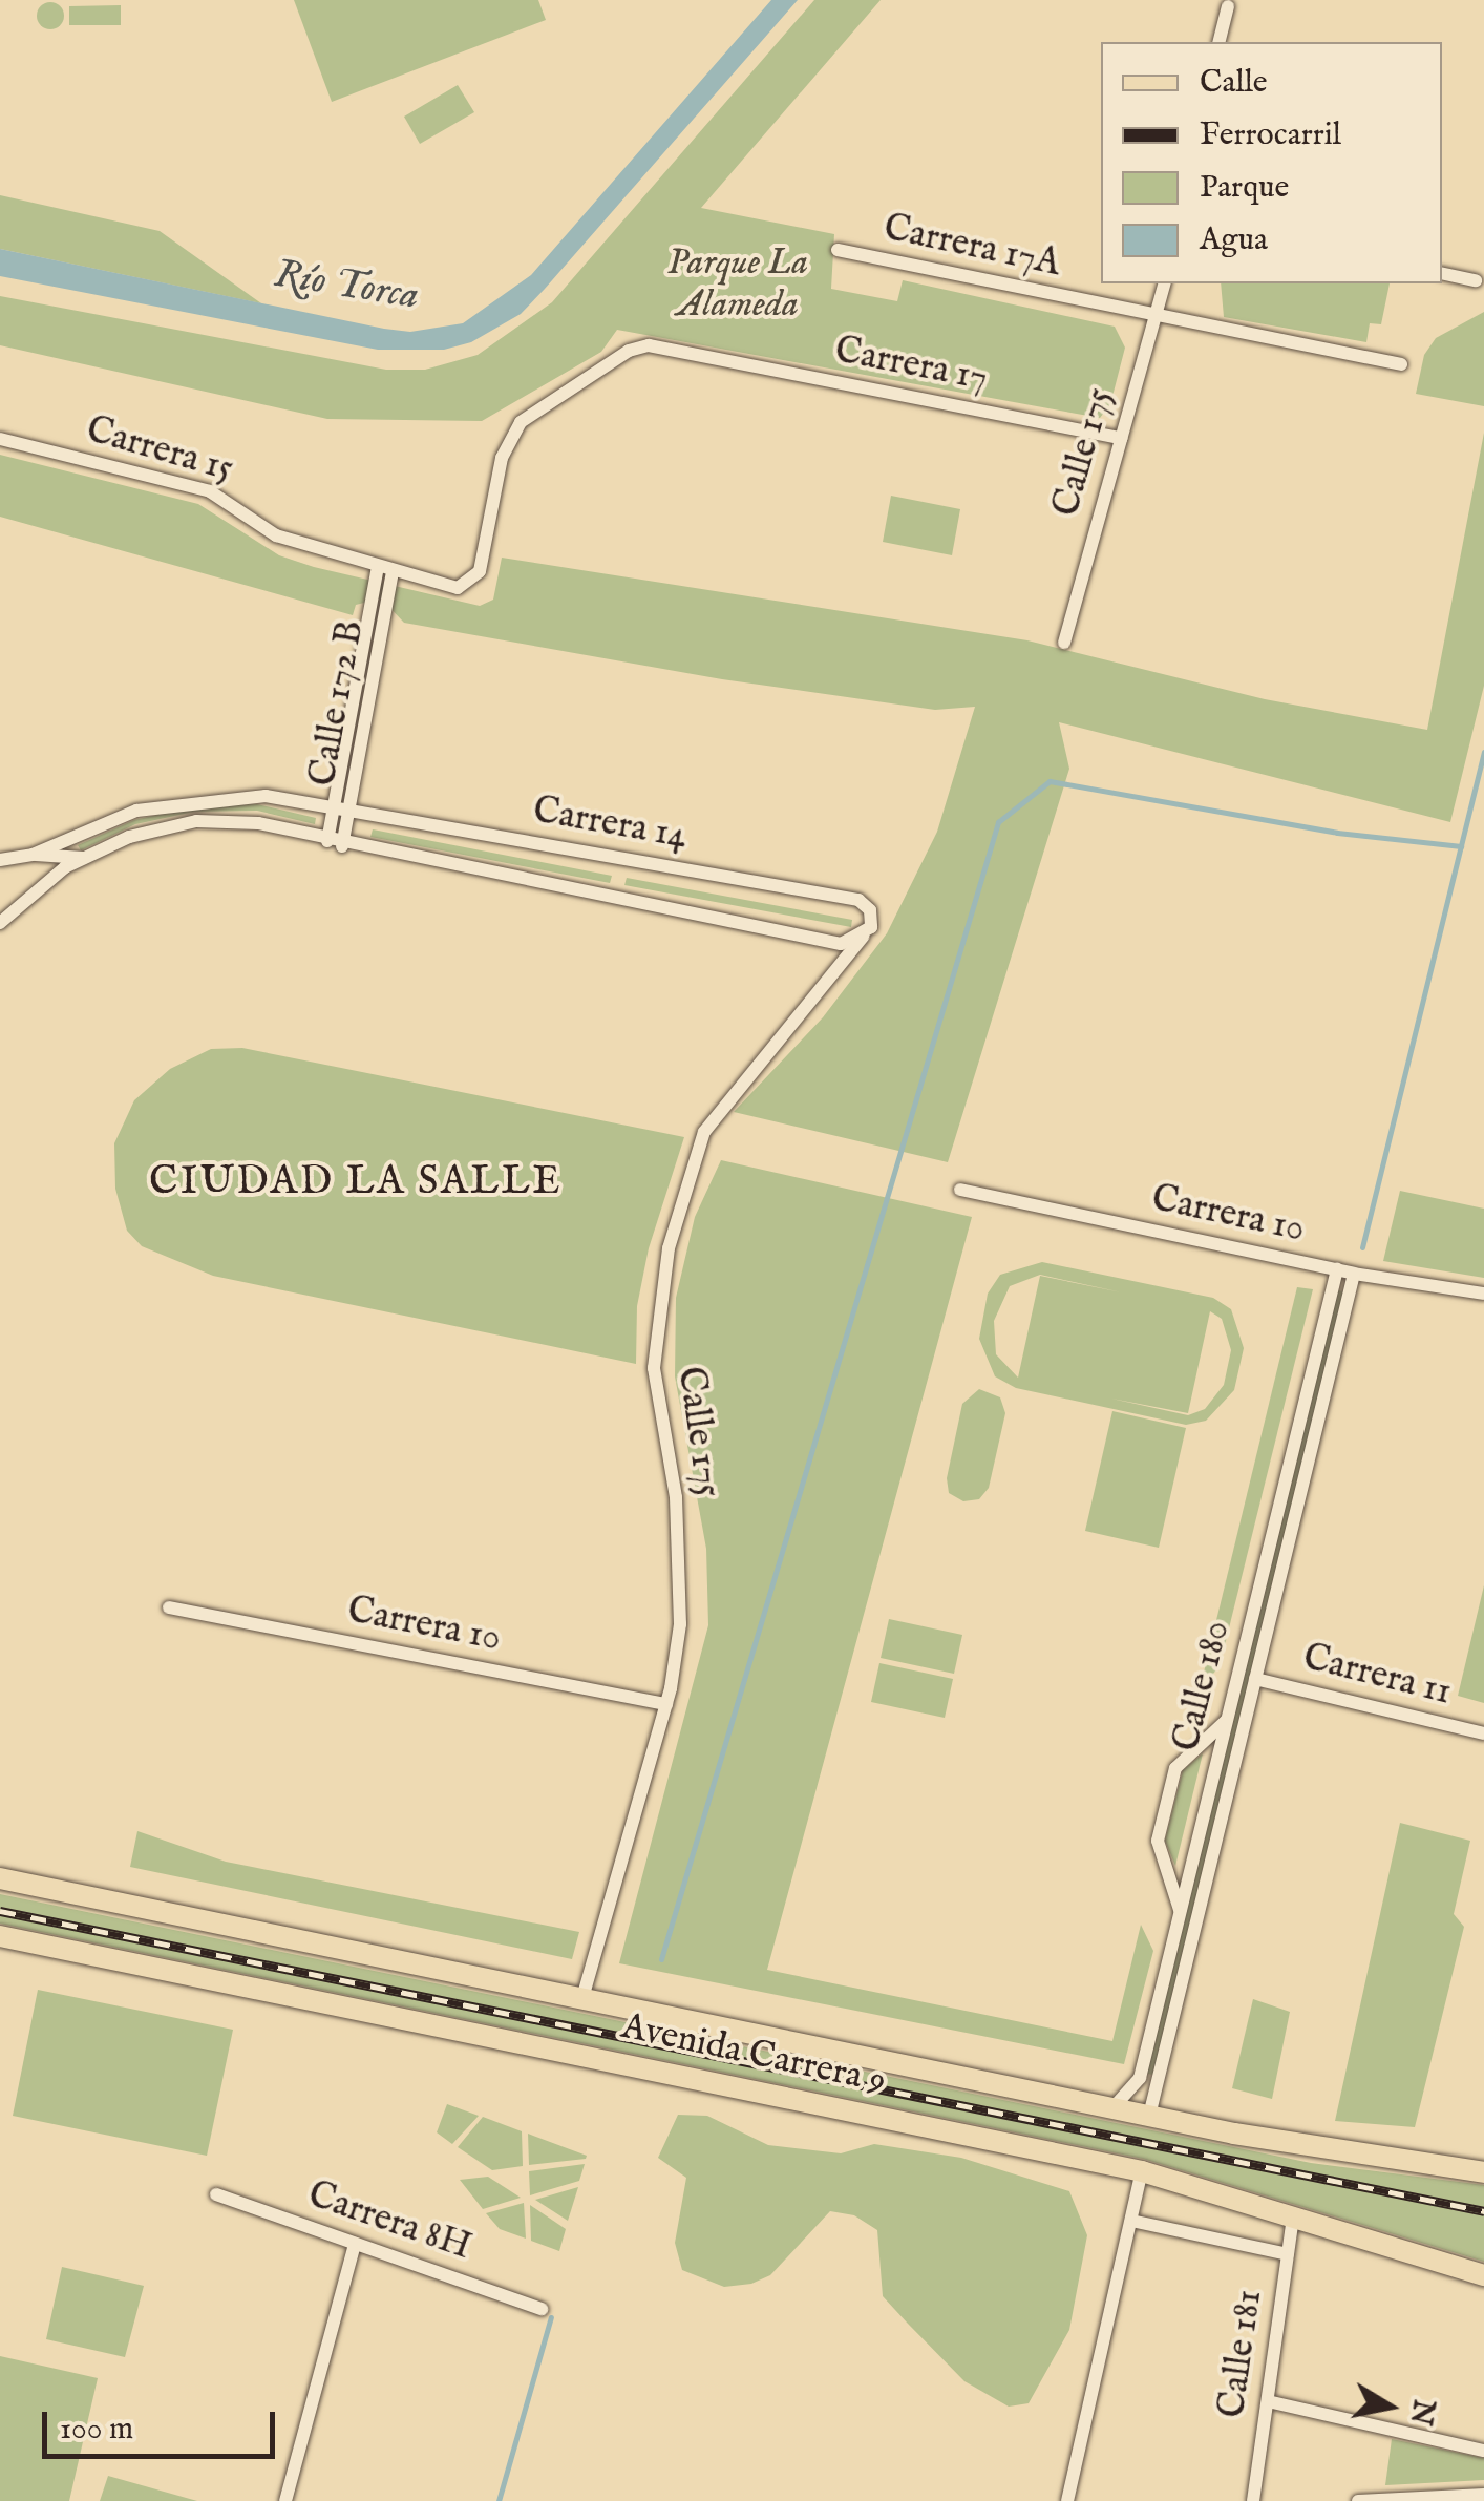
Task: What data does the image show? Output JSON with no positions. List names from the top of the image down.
{
  "streets": {
    "main road": ["Avenida Carrera 9"],
    "street": [
      "Carrera 17A",
      "Carrera 17",
      "Carrera 15",
      "Calle 175",
      "Calle 172 B",
      "Carrera 14",
      "Carrera 10",
      "Carrera 11",
      "Calle 180",
      "Carrera 8H",
      "Calle 181"
    ]
  },
  "crossings": [
    ["Carrera 17A", "Calle 175"],
    ["Carrera 17", "Carrera 15"],
    ["Carrera 17", "Calle 175"],
    ["Carrera 15", "Calle 172 B"],
    ["Calle 175", "Carrera 14"],
    ["Calle 175", "Carrera 10"],
    ["Calle 175", "Avenida Carrera 9"],
    ["Calle 172 B", "Carrera 14"],
    ["Carrera 10", "Calle 180"],
    ["Carrera 11", "Calle 180"],
    ["Calle 180", "Avenida Carrera 9"],
    ["Avenida Carrera 9", "Calle 181"]
  ],
  "districts": ["CIUDAD LA SALLE"],
  "water": ["Río Torca"],
  "parks": ["Parque La Alameda"],
  "legend": [
    "Calle",
    "Ferrocarril",
    "Parque",
    "Agua"
  ],
  "scale_bar": "100 m",
  "north": "right"
}
